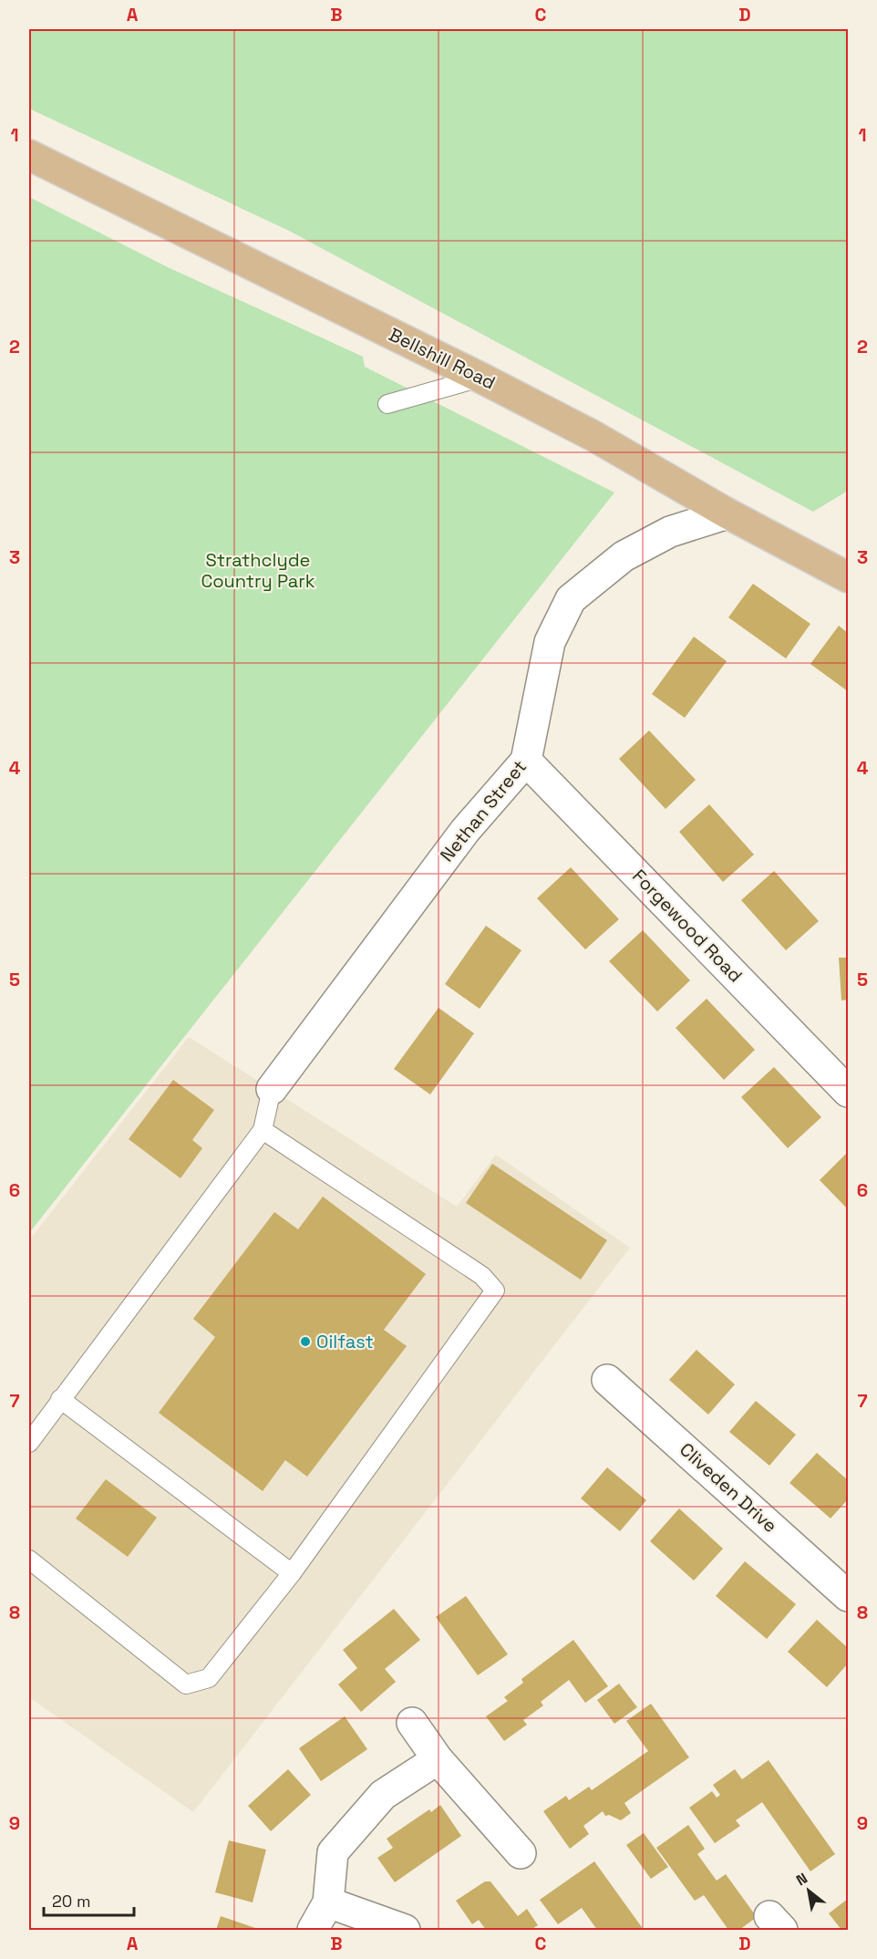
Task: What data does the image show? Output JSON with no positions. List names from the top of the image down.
{
  "streets": {
    "main road": ["Bellshill Road"],
    "street": ["Nethan Street", "Forgewood Road", "Cliveden Drive"]
  },
  "crossings": [
    ["Bellshill Road", "Nethan Street"],
    ["Nethan Street", "Forgewood Road"]
  ],
  "parks": ["Strathclyde Country Park"],
  "places": ["Oilfast"],
  "scale_bar": "20 m",
  "north": "top left",
  "grid": {
    "columns": [
      "A",
      "B",
      "C",
      "D"
    ],
    "rows": [
      "1",
      "2",
      "3",
      "4",
      "5",
      "6",
      "7",
      "8",
      "9"
    ]
  }
}
